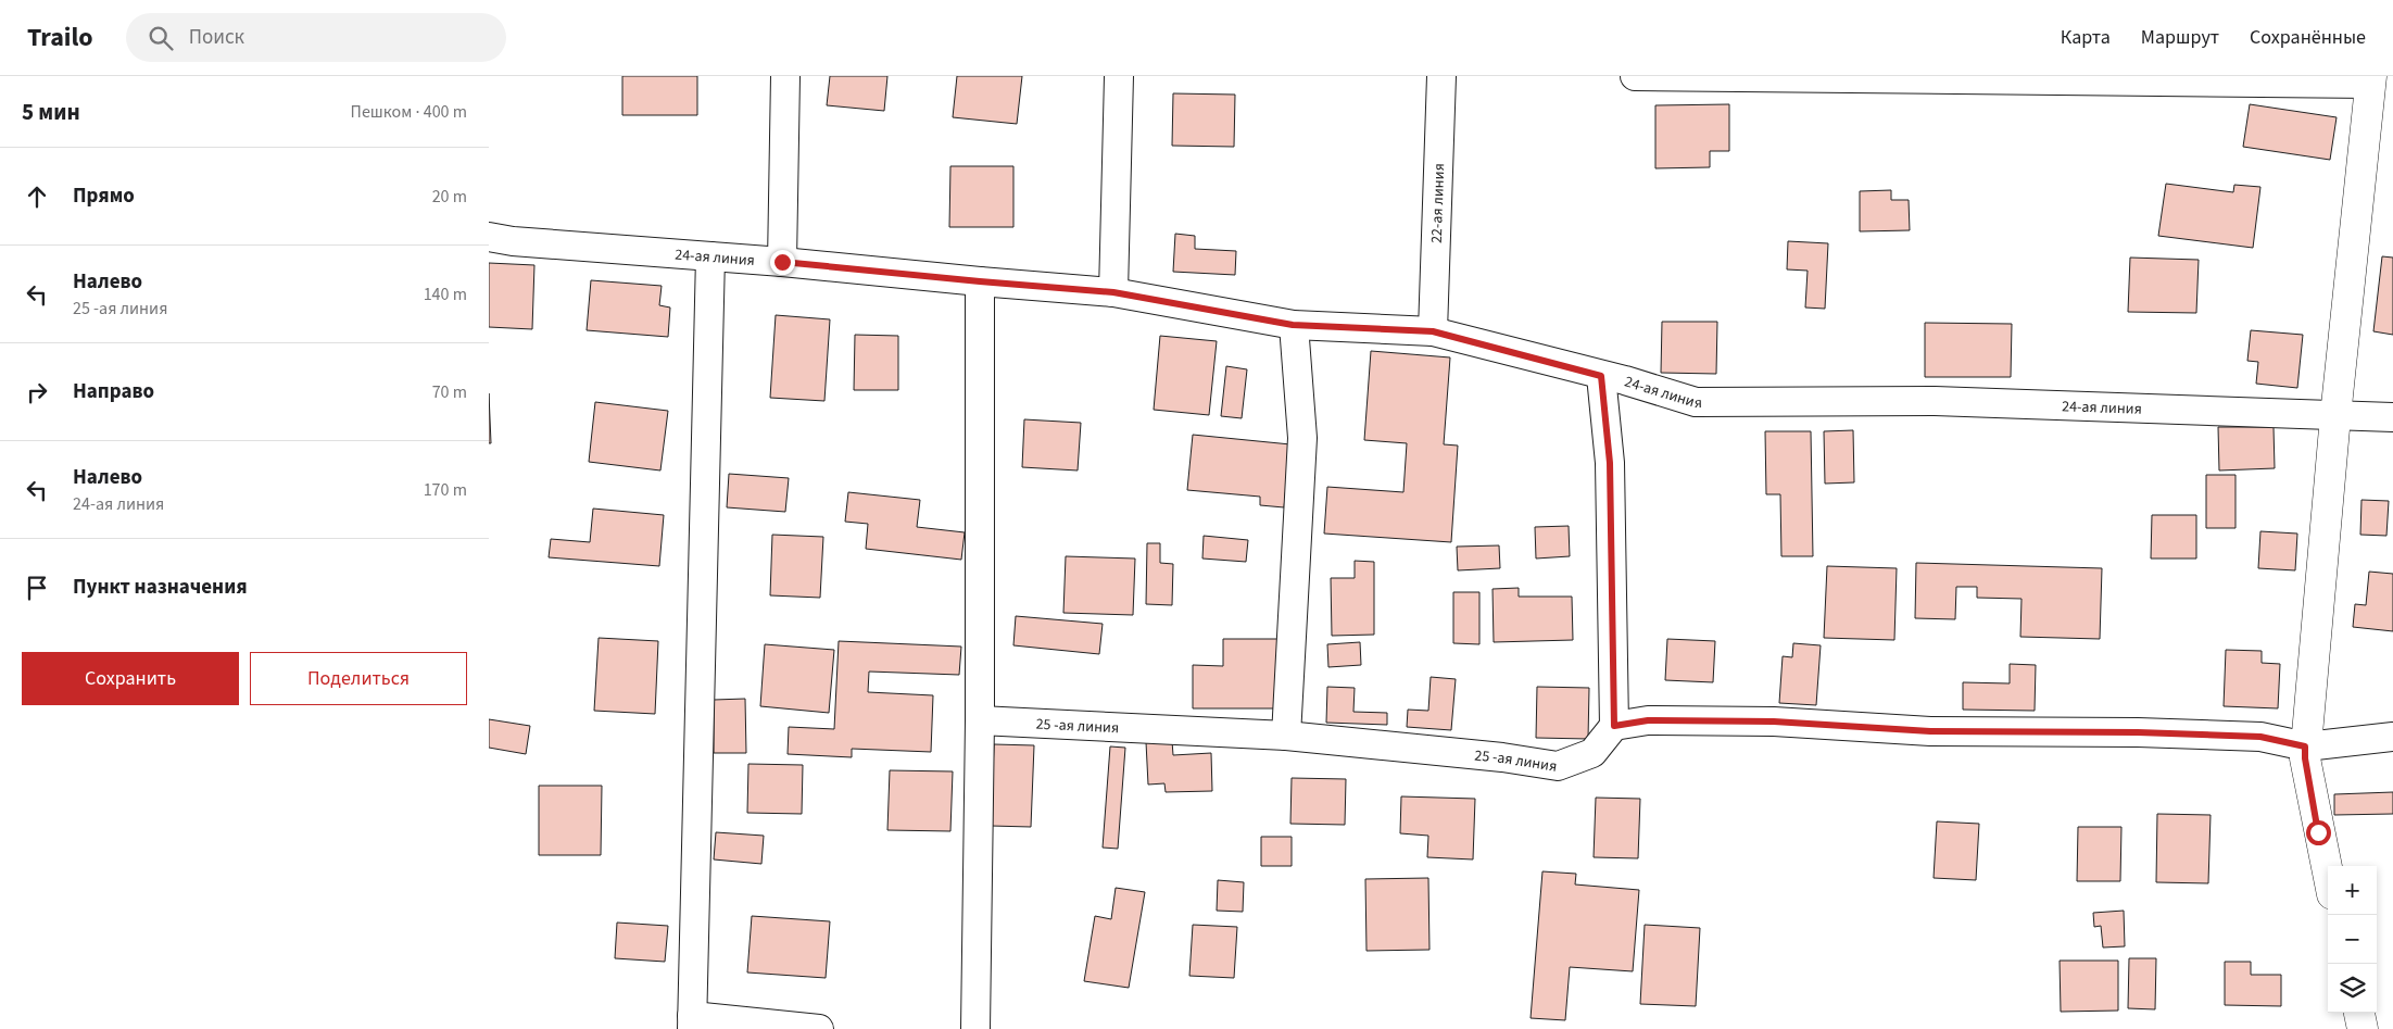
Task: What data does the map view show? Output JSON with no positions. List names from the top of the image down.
{
  "streets": {
    "street": ["22-ая линия", "24-ая линия", "25 -ая линия"]
  },
  "crossings": [
    ["22-ая линия", "24-ая линия"]
  ],
  "page": {
    "header": "Trailo",
    "search": "Поиск",
    "nav": ["Карта", "Маршрут", "Сохранённые"],
    "heading": ["5 мин", "Пешком · 400 m"],
    "list": [
      ["Прямо", "20 m"],
      ["Налево", "25 -ая линия", "140 m"],
      ["Направо", "70 m"],
      ["Налево", "24-ая линия", "170 m"],
      "Пункт назначения"
    ],
    "buttons": ["Сохранить", "Поделиться"],
    "map_buttons": ["+", "−"]
  }
}
